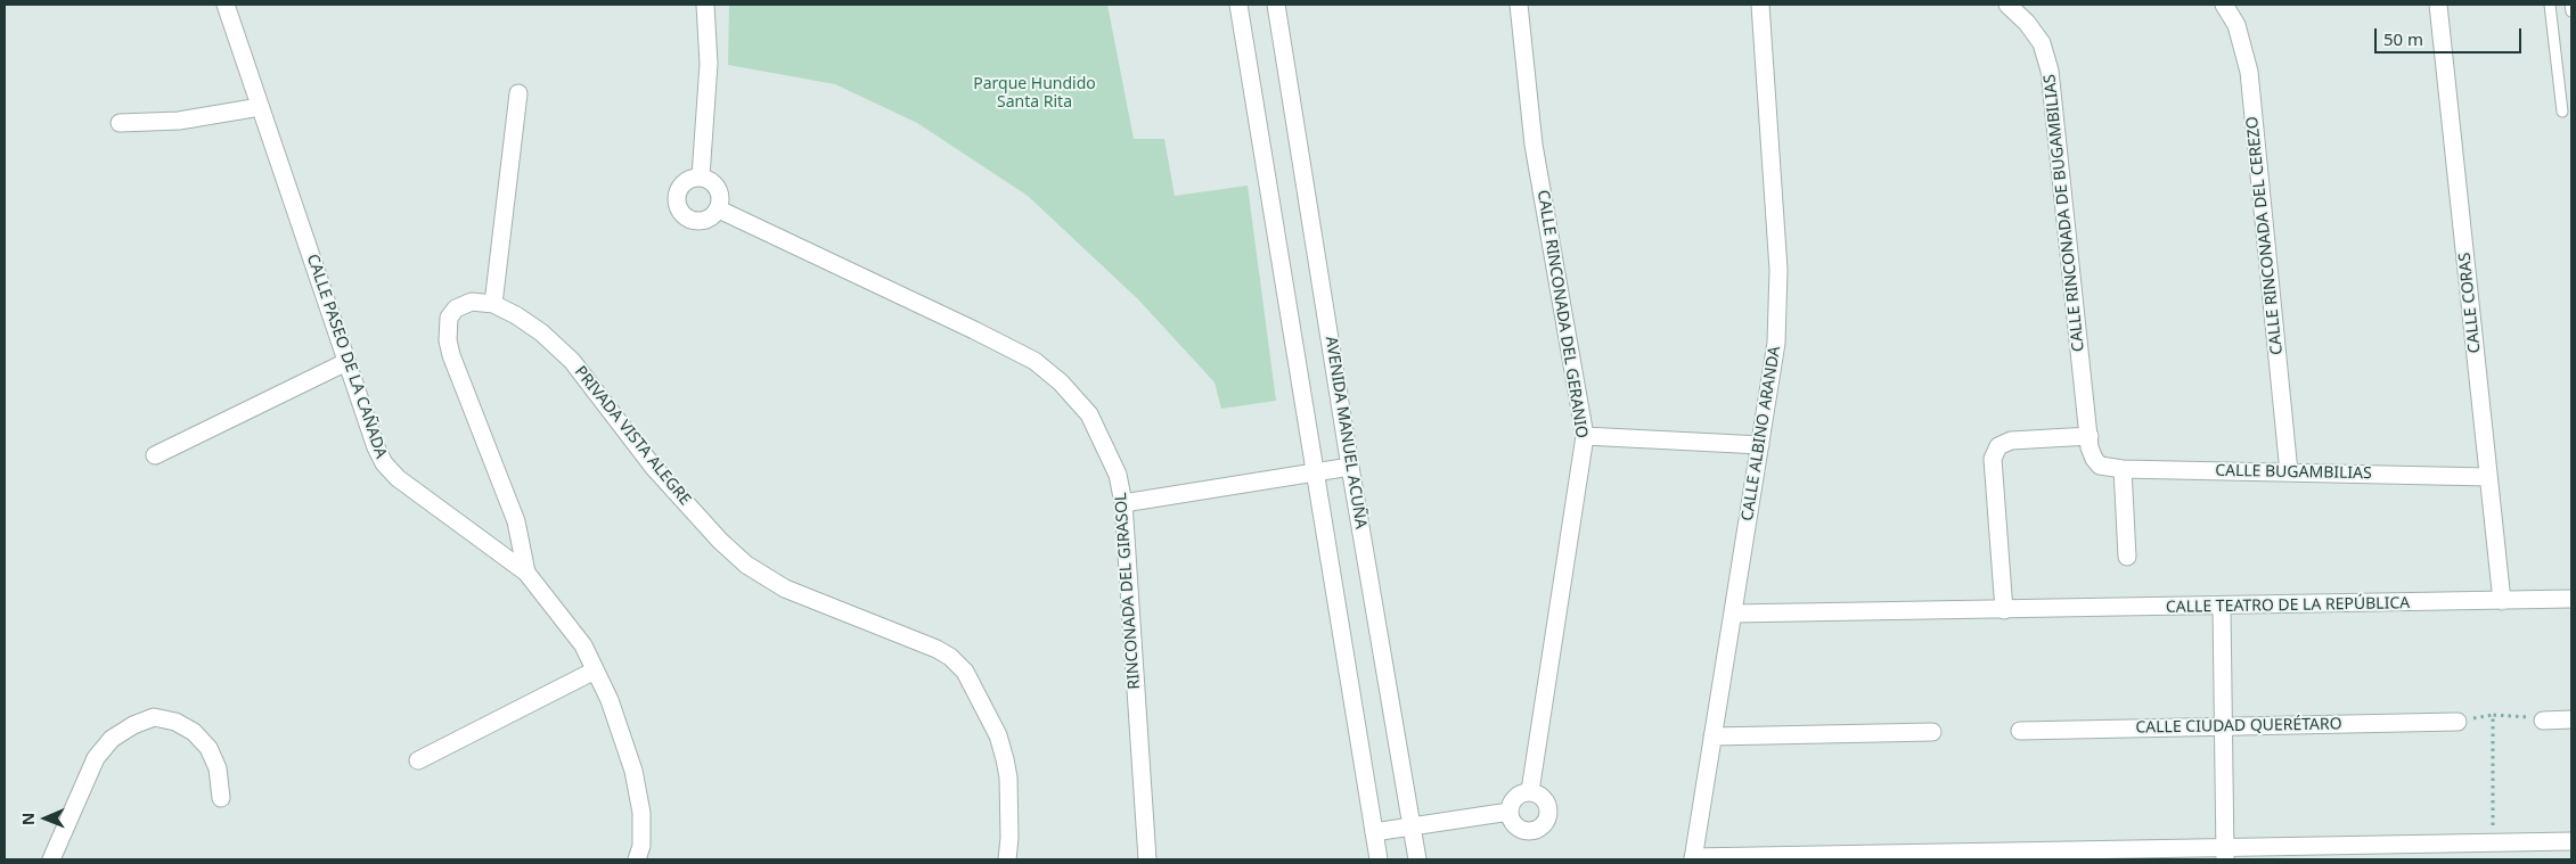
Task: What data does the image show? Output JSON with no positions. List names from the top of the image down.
{
  "streets": {
    "street": [
      "CALLE RINCONADA DE BUGAMBILIAS",
      "CALLE RINCONADA DEL CEREZO",
      "CALLE CORAS",
      "CALLE RINCONADA DEL GERANIO",
      "CALLE PASEO DE LA CAÑADA",
      "AVENIDA MANUEL ACUÑA",
      "CALLE ALBINO ARANDA",
      "PRIVADA VISTA ALEGRE",
      "CALLE BUGAMBILIAS",
      "RINCONADA DEL GIRASOL",
      "CALLE TEATRO DE LA REPÚBLICA",
      "CALLE CIUDAD QUERÉTARO"
    ]
  },
  "crossings": [
    ["CALLE RINCONADA DE BUGAMBILIAS", "CALLE BUGAMBILIAS"],
    ["CALLE RINCONADA DEL CEREZO", "CALLE BUGAMBILIAS"],
    ["CALLE CORAS", "CALLE BUGAMBILIAS"],
    ["CALLE CORAS", "CALLE TEATRO DE LA REPÚBLICA"],
    ["CALLE ALBINO ARANDA", "CALLE TEATRO DE LA REPÚBLICA"]
  ],
  "parks": ["Parque Hundido Santa Rita"],
  "scale_bar": "50 m",
  "north": "left"
}
